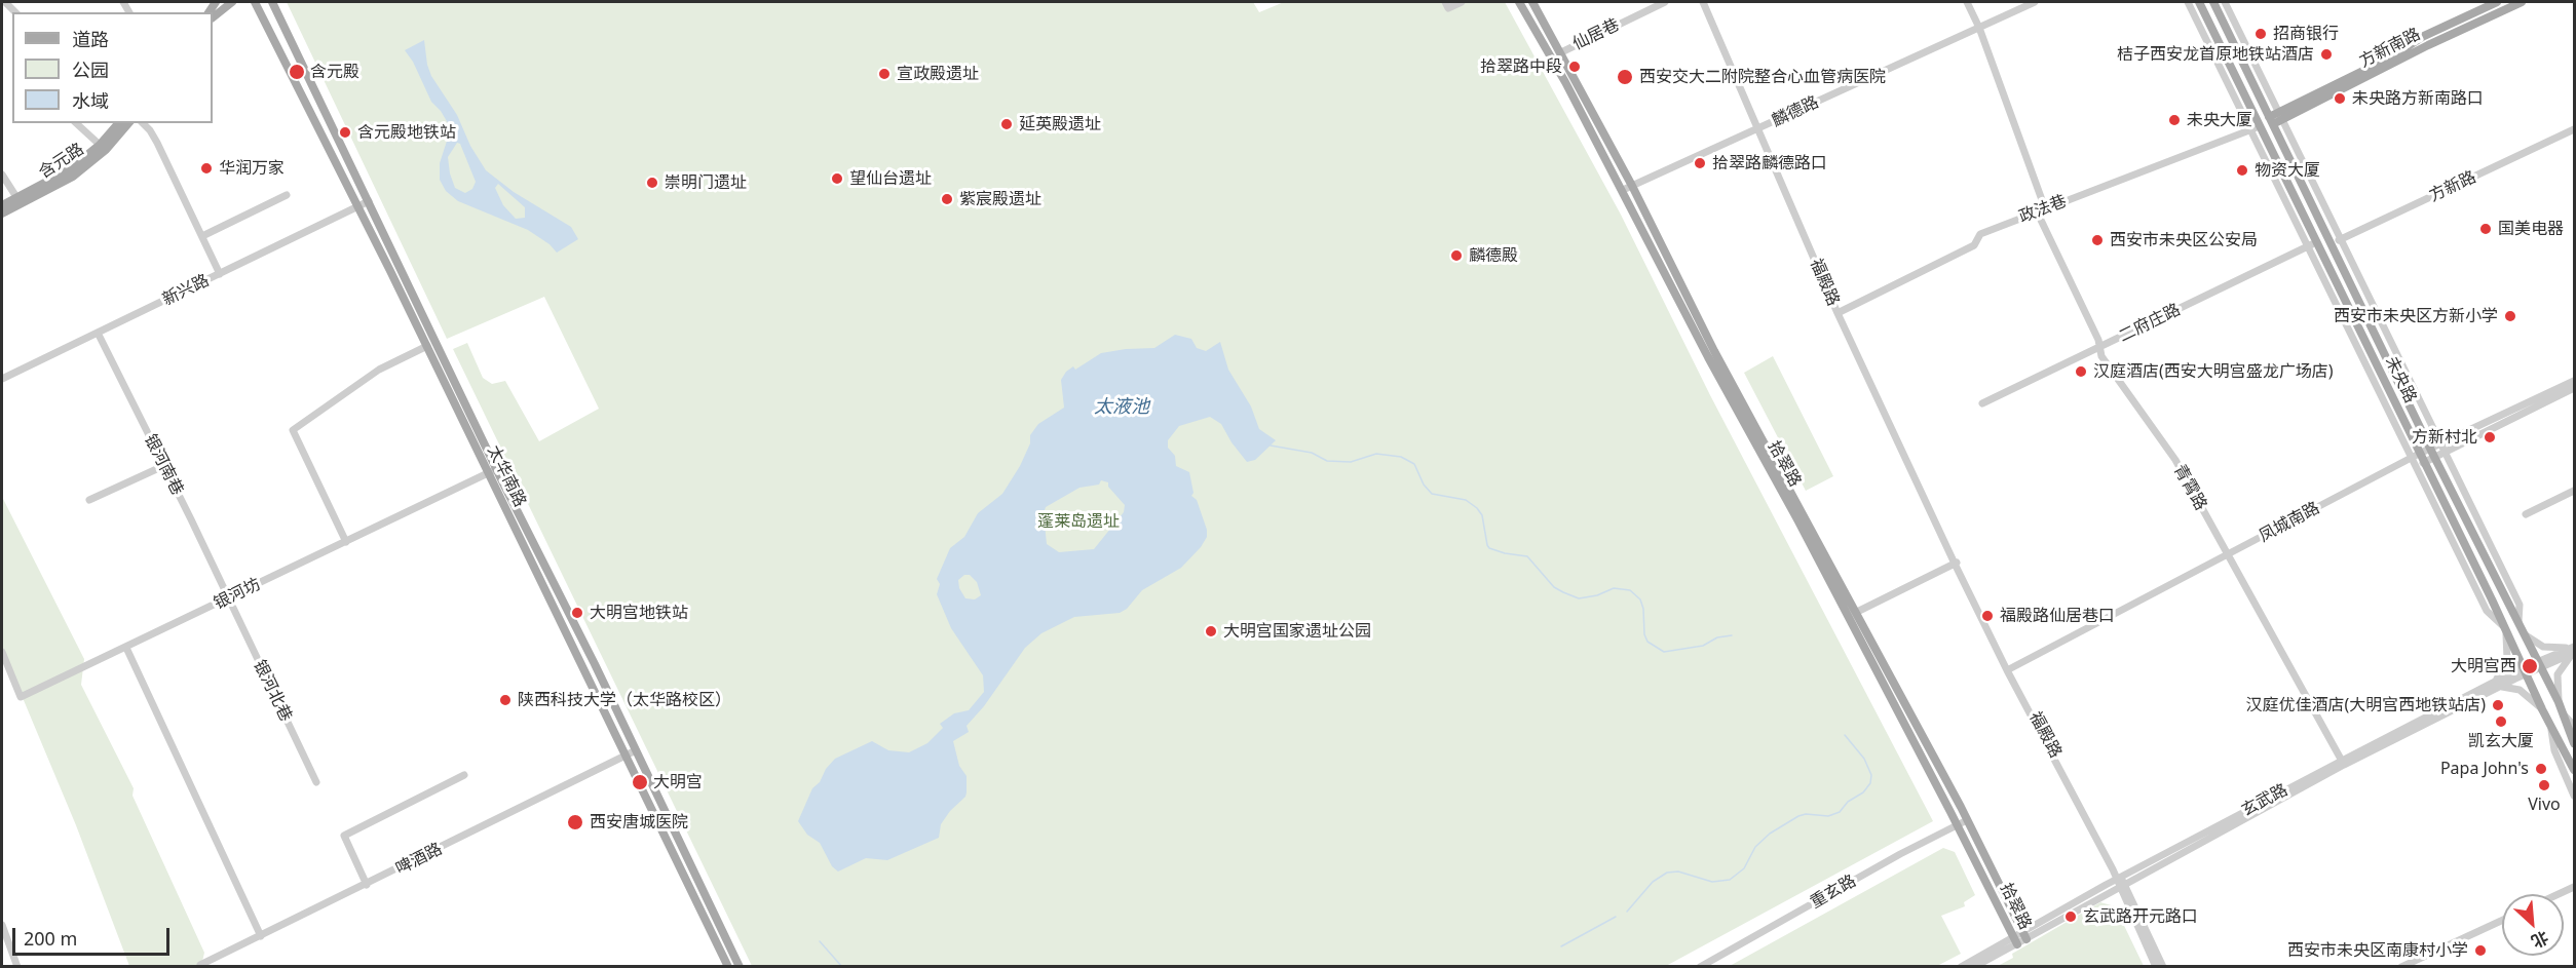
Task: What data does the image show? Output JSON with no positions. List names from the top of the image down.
{
  "streets": {
    "main road": [
      "方新南路",
      "含元路",
      "未央路",
      "拾翠路",
      "太华南路"
    ],
    "street": [
      "仙居巷",
      "麟德路",
      "方新路",
      "政法巷",
      "福殿路",
      "新兴路",
      "二府庄路",
      "银河南巷",
      "青霄路",
      "凤城南路",
      "银河坊",
      "银河北巷",
      "玄武路",
      "啤酒路",
      "重玄路"
    ]
  },
  "crossings": [
    ["仙居巷", "拾翠路"],
    ["方新南路", "未央路"],
    ["麟德路", "福殿路"],
    ["麟德路", "拾翠路"],
    ["麟德路", "青霄路"],
    ["方新路", "未央路"],
    ["政法巷", "福殿路"],
    ["政法巷", "未央路"],
    ["政法巷", "青霄路"],
    ["福殿路", "凤城南路"],
    ["福殿路", "玄武路"],
    ["新兴路", "银河南巷"],
    ["新兴路", "太华南路"],
    ["二府庄路", "未央路"],
    ["二府庄路", "青霄路"],
    ["未央路", "凤城南路"],
    ["未央路", "玄武路"],
    ["拾翠路", "玄武路"],
    ["拾翠路", "重玄路"],
    ["银河南巷", "银河坊"],
    ["银河南巷", "银河北巷"],
    ["太华南路", "银河坊"],
    ["太华南路", "啤酒路"],
    ["青霄路", "凤城南路"],
    ["青霄路", "玄武路"],
    ["银河坊", "银河北巷"]
  ],
  "water": ["太液池"],
  "parks": ["蓬莱岛遗址"],
  "places": [
    "招商银行",
    "桔子西安龙首原地铁站酒店",
    "拾翠路中段",
    "含元殿",
    "宣政殿遗址",
    "西安交大二附院整合心血管病医院",
    "未央路方新南路口",
    "未央大厦",
    "延英殿遗址",
    "含元殿地铁站",
    "拾翠路麟德路口",
    "华润万家",
    "物资大厦",
    "望仙台遗址",
    "崇明门遗址",
    "紫宸殿遗址",
    "国美电器",
    "西安市未央区公安局",
    "麟德殿",
    "西安市未央区方新小学",
    "汉庭酒店(西安大明宫盛龙广场店)",
    "方新村北",
    "大明宫地铁站",
    "福殿路仙居巷口",
    "大明宫国家遗址公园",
    "大明宫西",
    "陕西科技大学（太华路校区）",
    "汉庭优佳酒店(大明宫西地铁站店)",
    "凯玄大厦",
    "Papa John's",
    "大明宫",
    "Vivo",
    "西安唐城医院",
    "玄武路开元路口",
    "西安市未央区南康村小学"
  ],
  "legend": ["道路", "公园", "水域"],
  "scale_bar": "200 m",
  "north": "bottom right"
}
